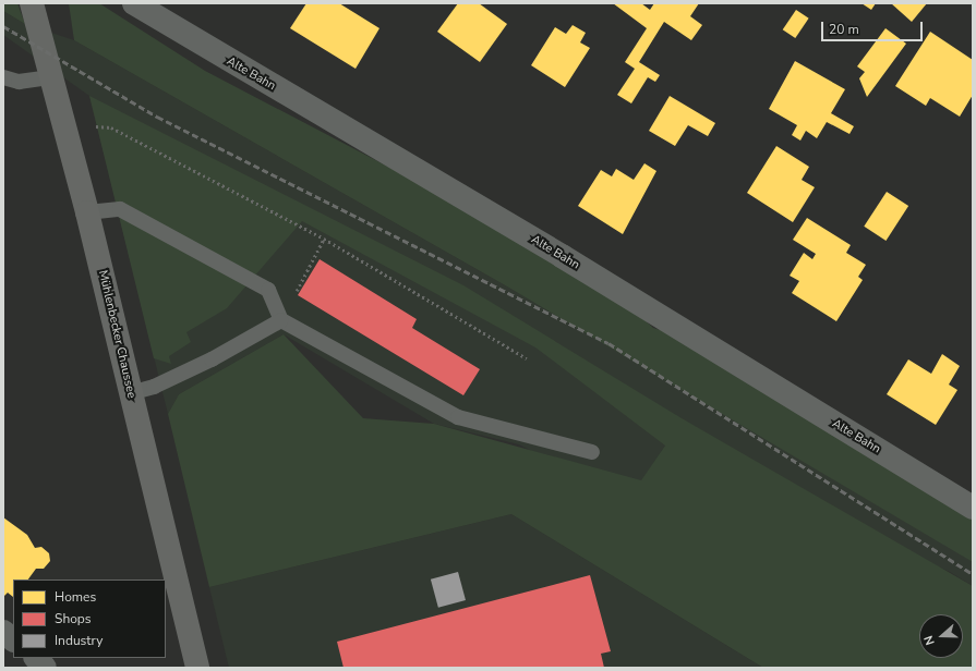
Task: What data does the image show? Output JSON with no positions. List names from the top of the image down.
{
  "streets": {
    "main road": ["Mühlenbecker Chaussee"],
    "street": ["Alte Bahn"]
  },
  "legend": ["Homes", "Shops", "Industry"],
  "scale_bar": "20 m",
  "north": "left"
}
